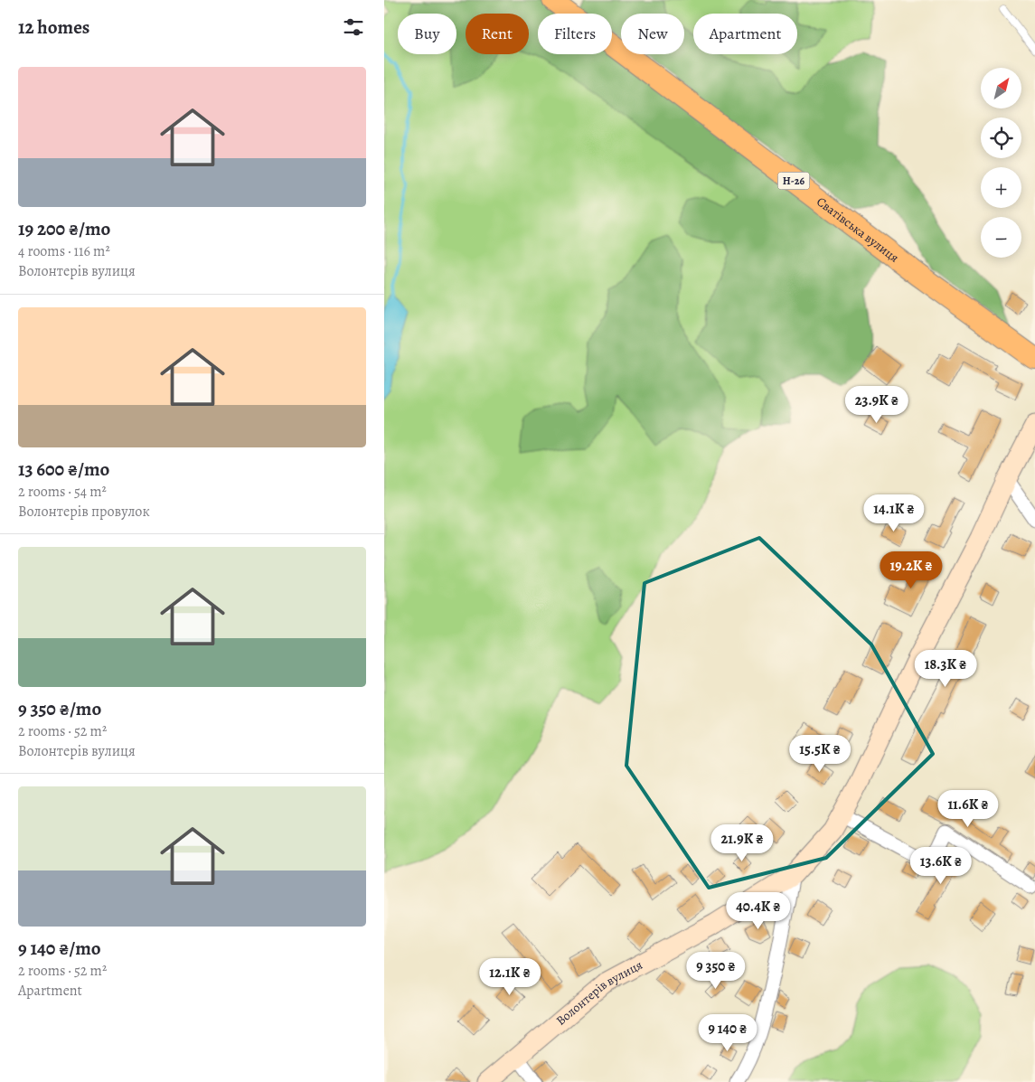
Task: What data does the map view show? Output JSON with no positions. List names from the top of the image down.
{
  "streets": {
    "main road": ["Н-26", "Сватівська вулиця"],
    "street": ["Волонтерів вулиця"]
  },
  "north": "top right",
  "page": {
    "heading": "12 homes",
    "chip": [
      "Buy",
      "Rent",
      "Filters",
      "New",
      "Apartment"
    ],
    "list": [
      {
        "name": "19 200 ₴/mo",
        "note": "4 rooms · 116 m² · Волонтерів вулиця"
      },
      {
        "name": "13 600 ₴/mo",
        "note": "2 rooms · 54 m² · Волонтерів провулок"
      },
      {
        "name": "9 350 ₴/mo",
        "note": "2 rooms · 52 m² · Волонтерів вулиця"
      },
      {
        "name": "9 140 ₴/mo",
        "note": "2 rooms · 52 m² · Apartment"
      }
    ],
    "map_buttons": ["+", "−"],
    "price": [
      "23.9K ₴",
      "14.1K ₴",
      "19.2K ₴",
      "18.3K ₴",
      "15.5K ₴",
      "11.6K ₴",
      "21.9K ₴",
      "13.6K ₴",
      "40.4K ₴",
      "9 350 ₴",
      "12.1K ₴",
      "9 140 ₴"
    ]
  }
}
